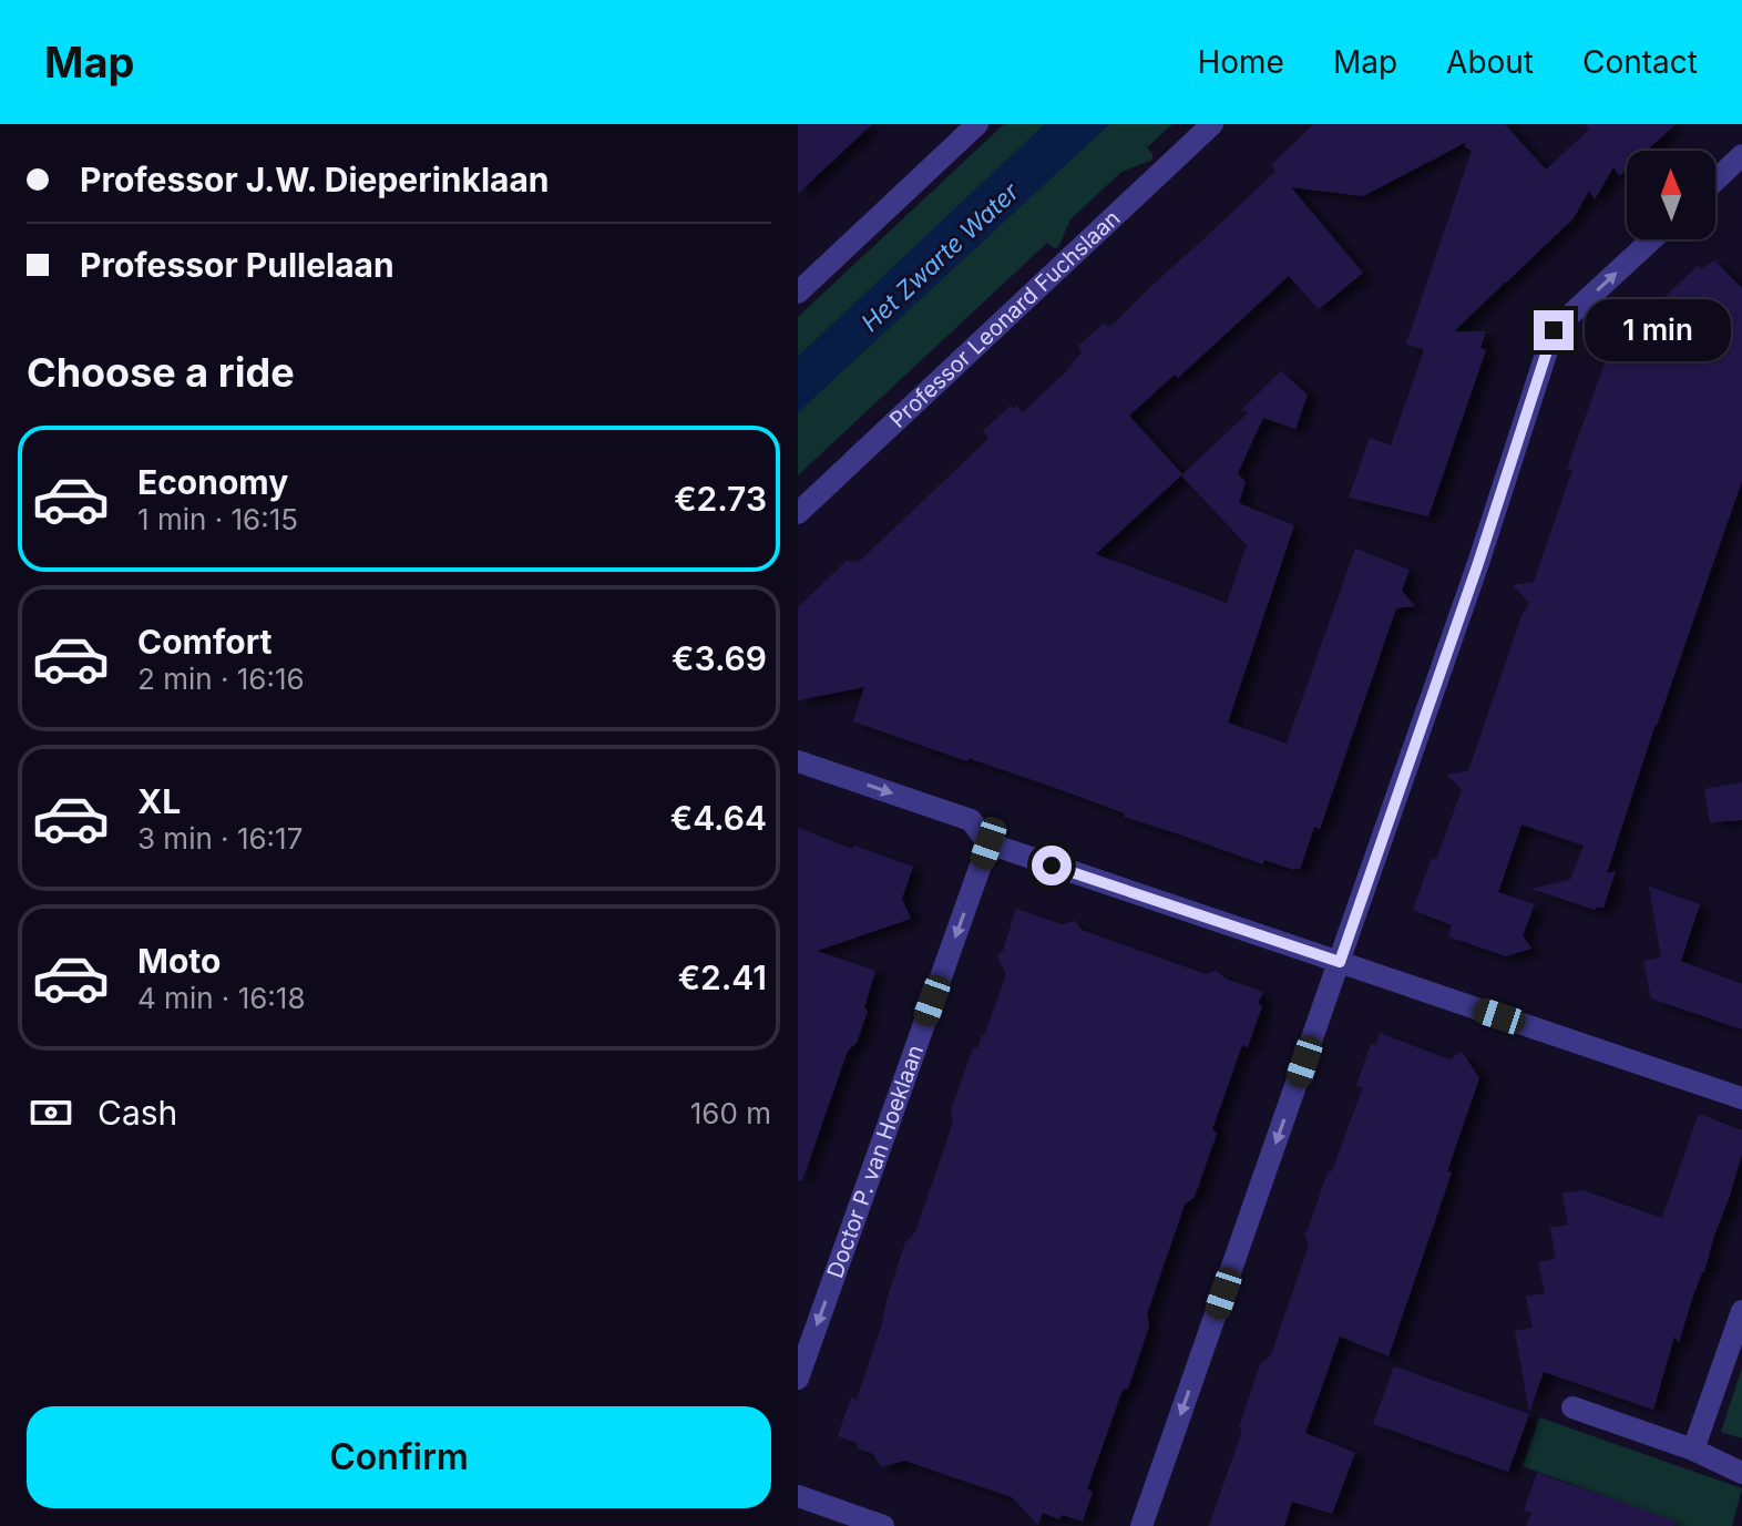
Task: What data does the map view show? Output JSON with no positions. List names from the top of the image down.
{
  "streets": {
    "street": ["Professor Leonard Fuchslaan", "Doctor P. van Hoeklaan"]
  },
  "one_way": ["Doctor P. van Hoeklaan"],
  "water": ["Het Zwarte Water"],
  "north": "top",
  "page": {
    "header": "Map",
    "nav": [
      "Home",
      "Map",
      "About",
      "Contact"
    ],
    "banner": ["Professor J.W. Dieperinklaan", "Professor Pullelaan"],
    "bubble": "1 min",
    "heading": "Choose a ride",
    "list": [
      {
        "name": "Economy",
        "note": "1 min · 16:15",
        "value": "€2.73"
      },
      {
        "name": "Comfort",
        "note": "2 min · 16:16",
        "value": "€3.69"
      },
      {
        "name": "XL",
        "note": "3 min · 16:17",
        "value": "€4.64"
      },
      {
        "name": "Moto",
        "note": "4 min · 16:18",
        "value": "€2.41"
      }
    ],
    "pay": ["Cash", "160 m"],
    "buttons": "Confirm"
  }
}
